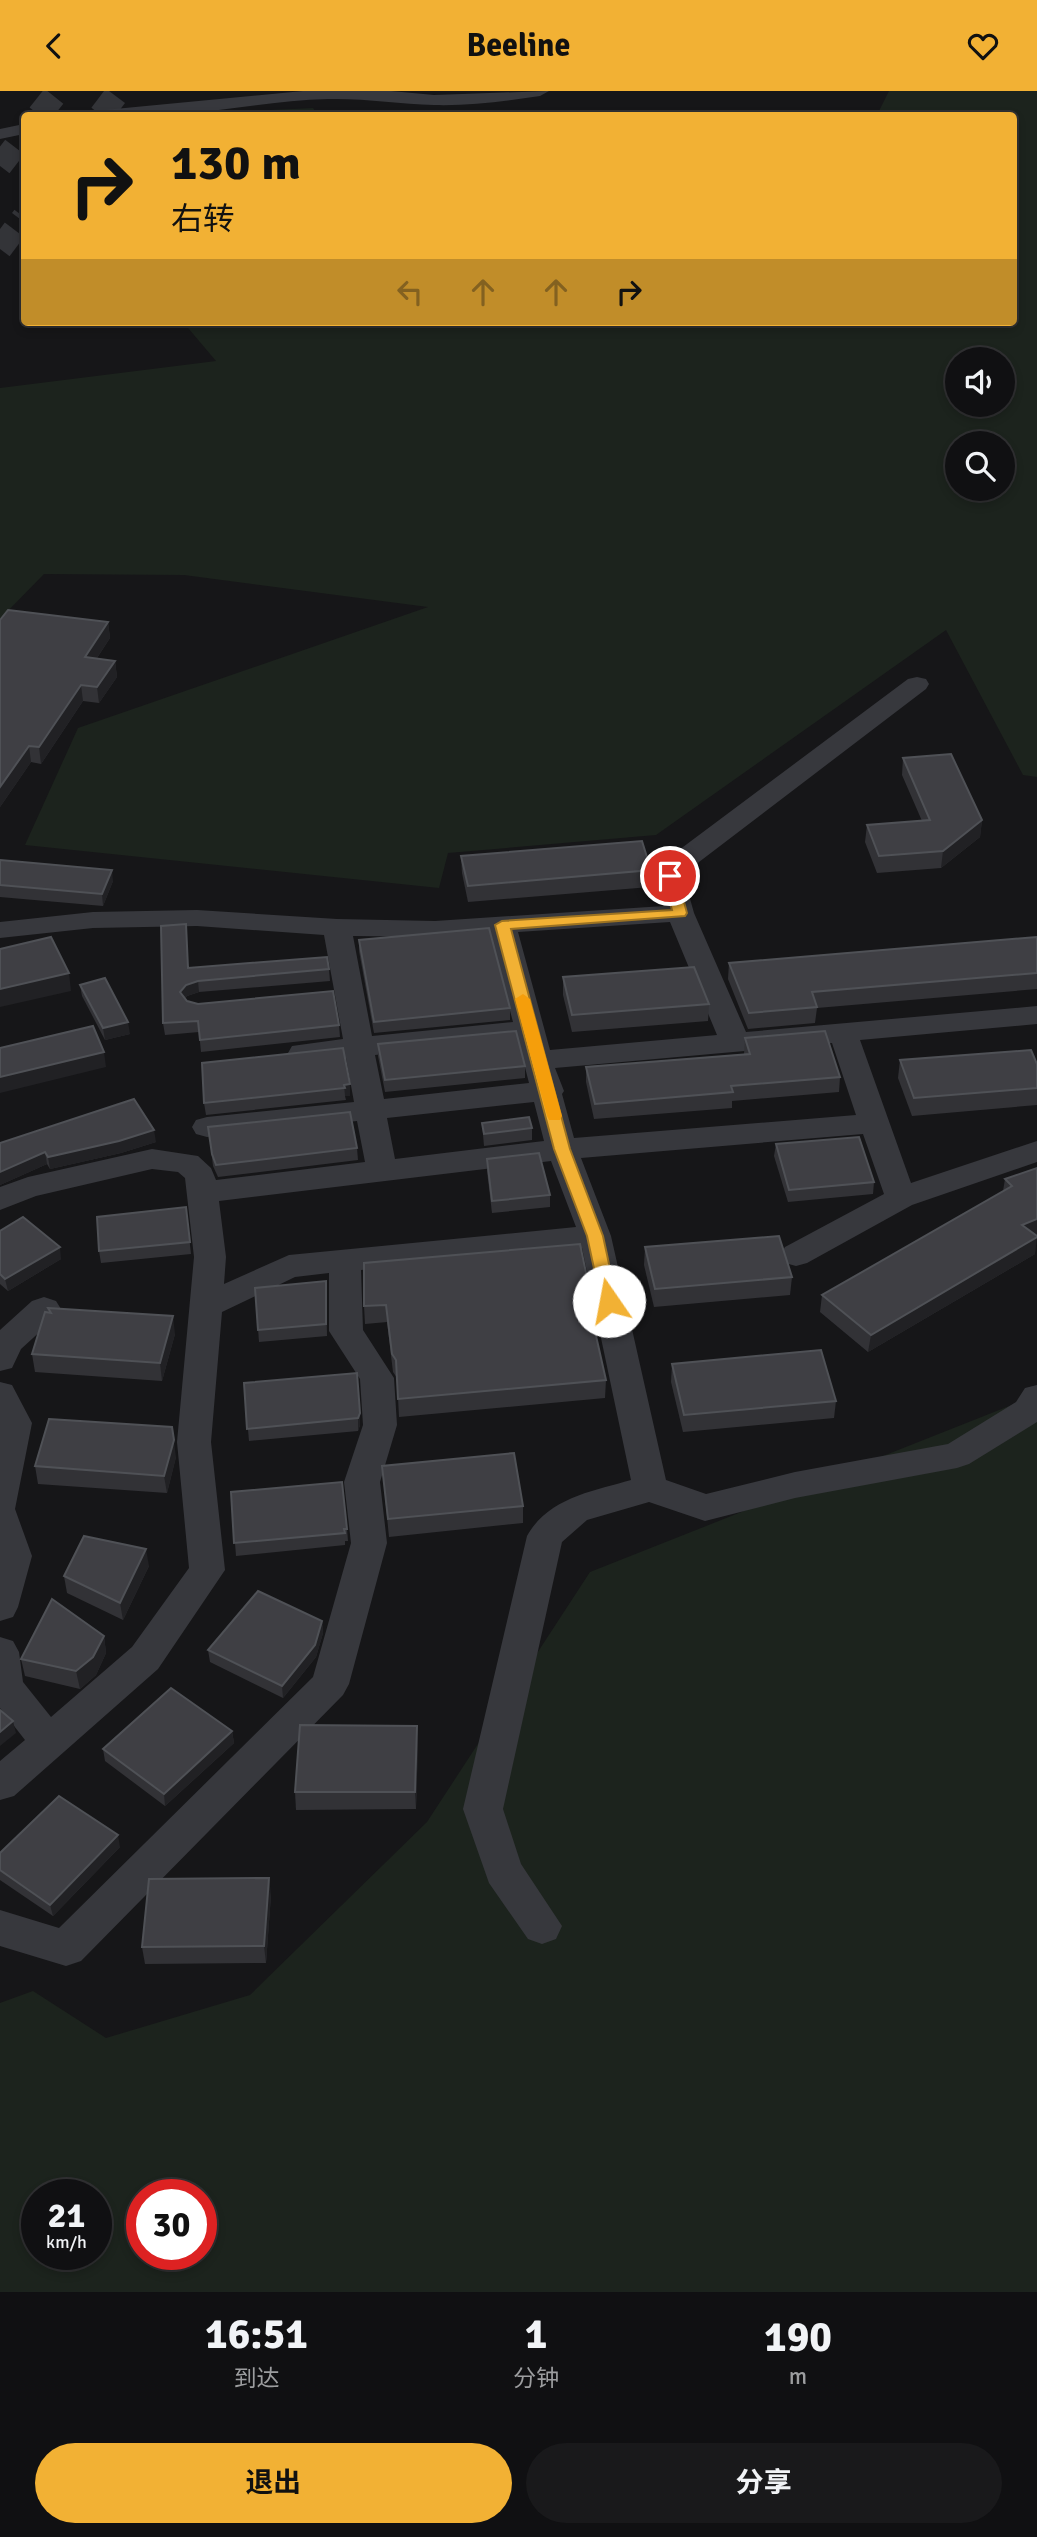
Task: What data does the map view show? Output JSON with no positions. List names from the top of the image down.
{
  "page": {
    "header": "Beeline",
    "turn": ["130 m", "右转"],
    "speed": "21 km/h",
    "limit": "30",
    "eta": [
      "16:51",
      "到达",
      "1",
      "分钟",
      "190",
      "m"
    ],
    "buttons": ["退出", "分享"]
  }
}
